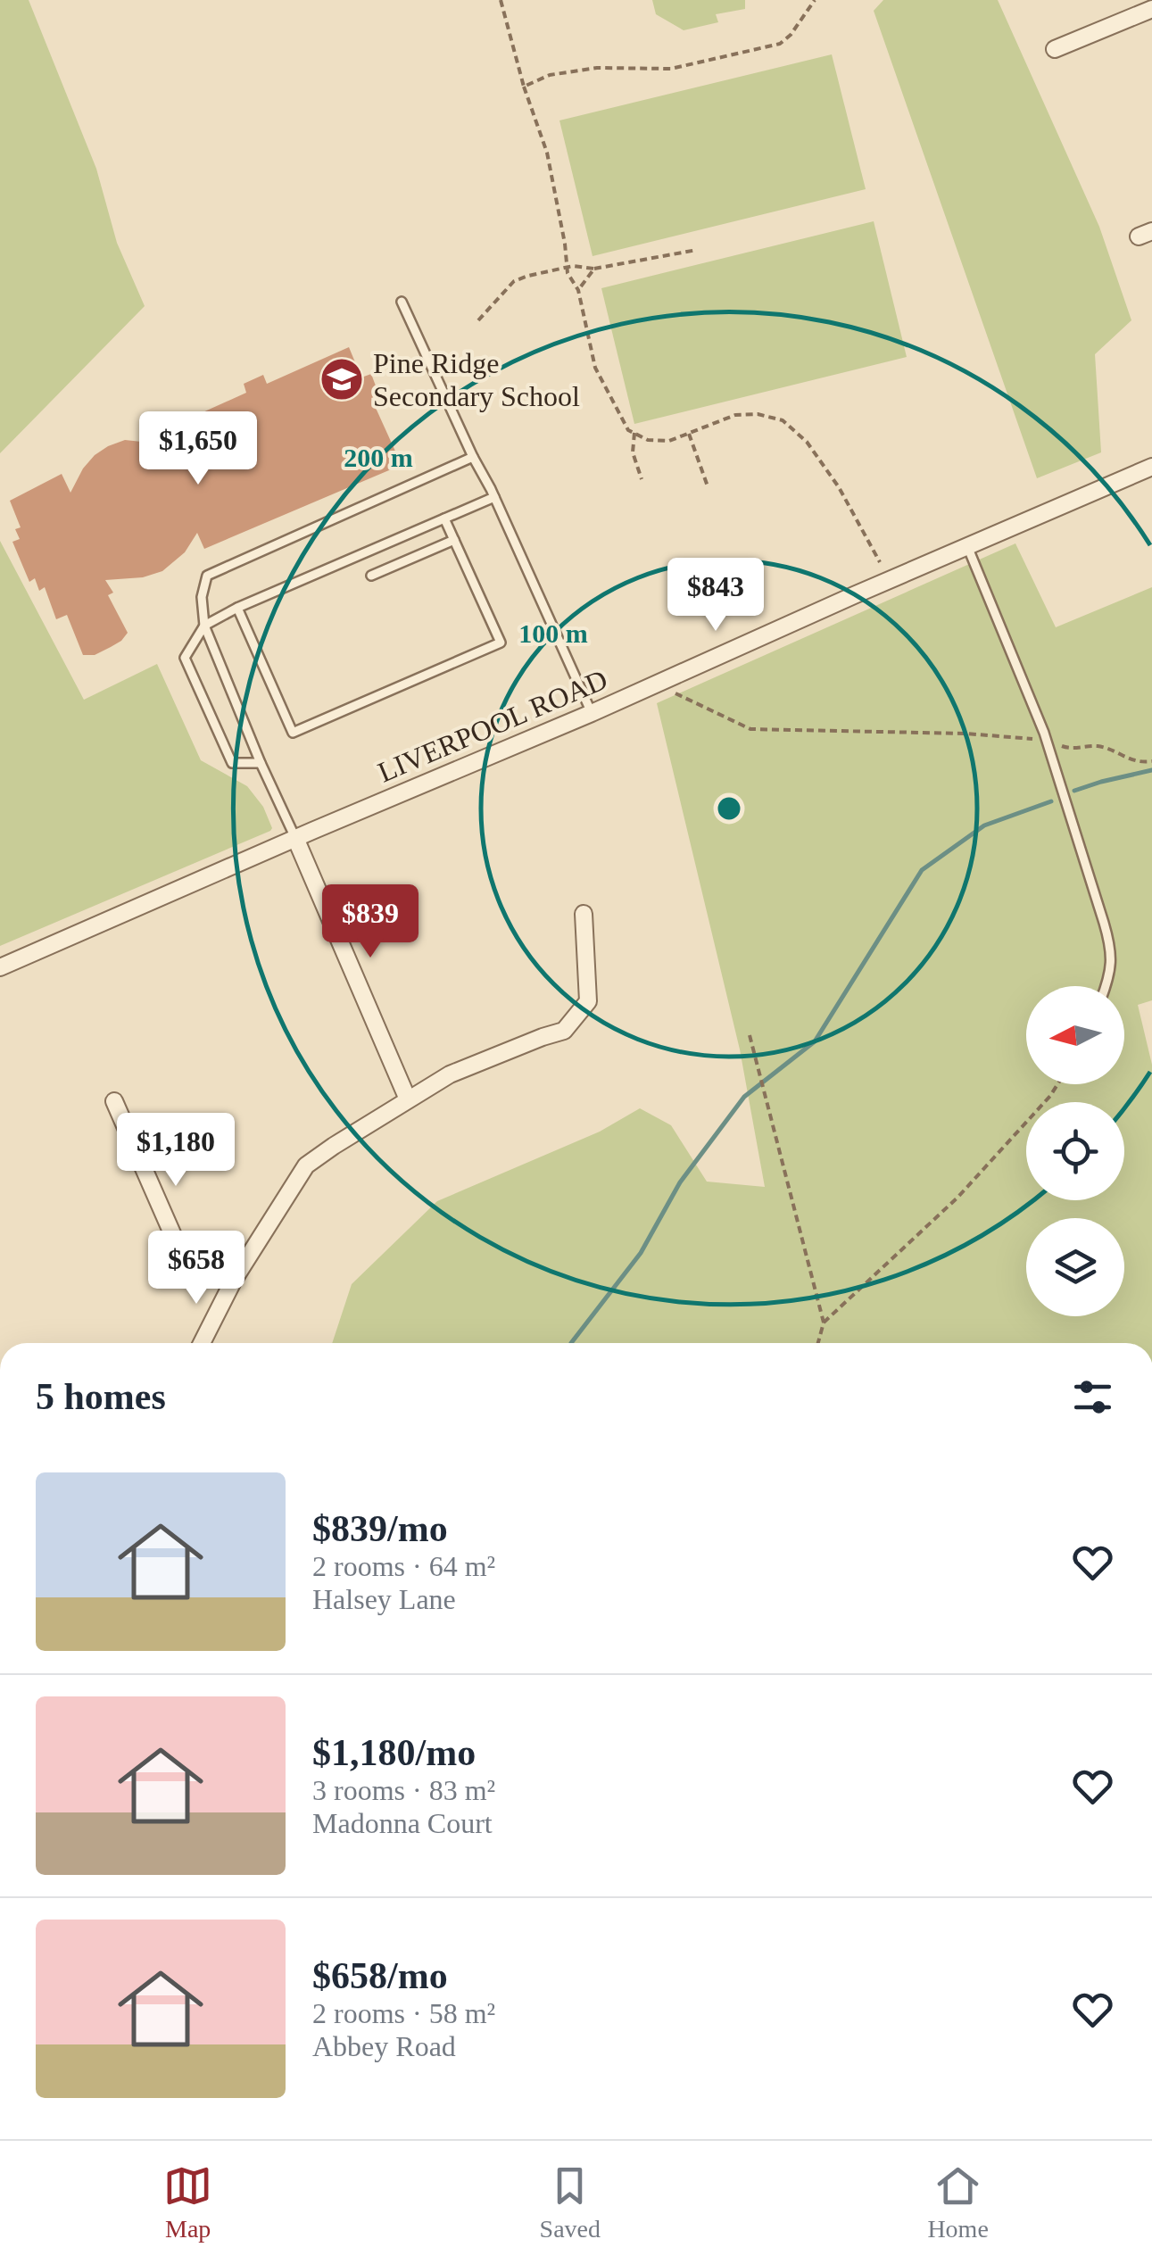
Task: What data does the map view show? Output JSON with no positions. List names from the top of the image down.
{
  "streets": {
    "street": ["LIVERPOOL ROAD"]
  },
  "places": {
    "school or university": ["Pine Ridge Secondary School"]
  },
  "north": "left",
  "page": {
    "price": [
      "$1,650",
      "$843",
      "$839",
      "$1,180",
      "$658"
    ],
    "heading": "5 homes",
    "list": [
      {
        "name": "$839/mo",
        "note": "2 rooms · 64 m² · Halsey Lane"
      },
      {
        "name": "$1,180/mo",
        "note": "3 rooms · 83 m² · Madonna Court"
      },
      {
        "name": "$658/mo",
        "note": "2 rooms · 58 m² · Abbey Road"
      }
    ],
    "tabs": ["Map", "Saved", "Home"]
  },
  "rings": ["200 m", "100 m"]
}
